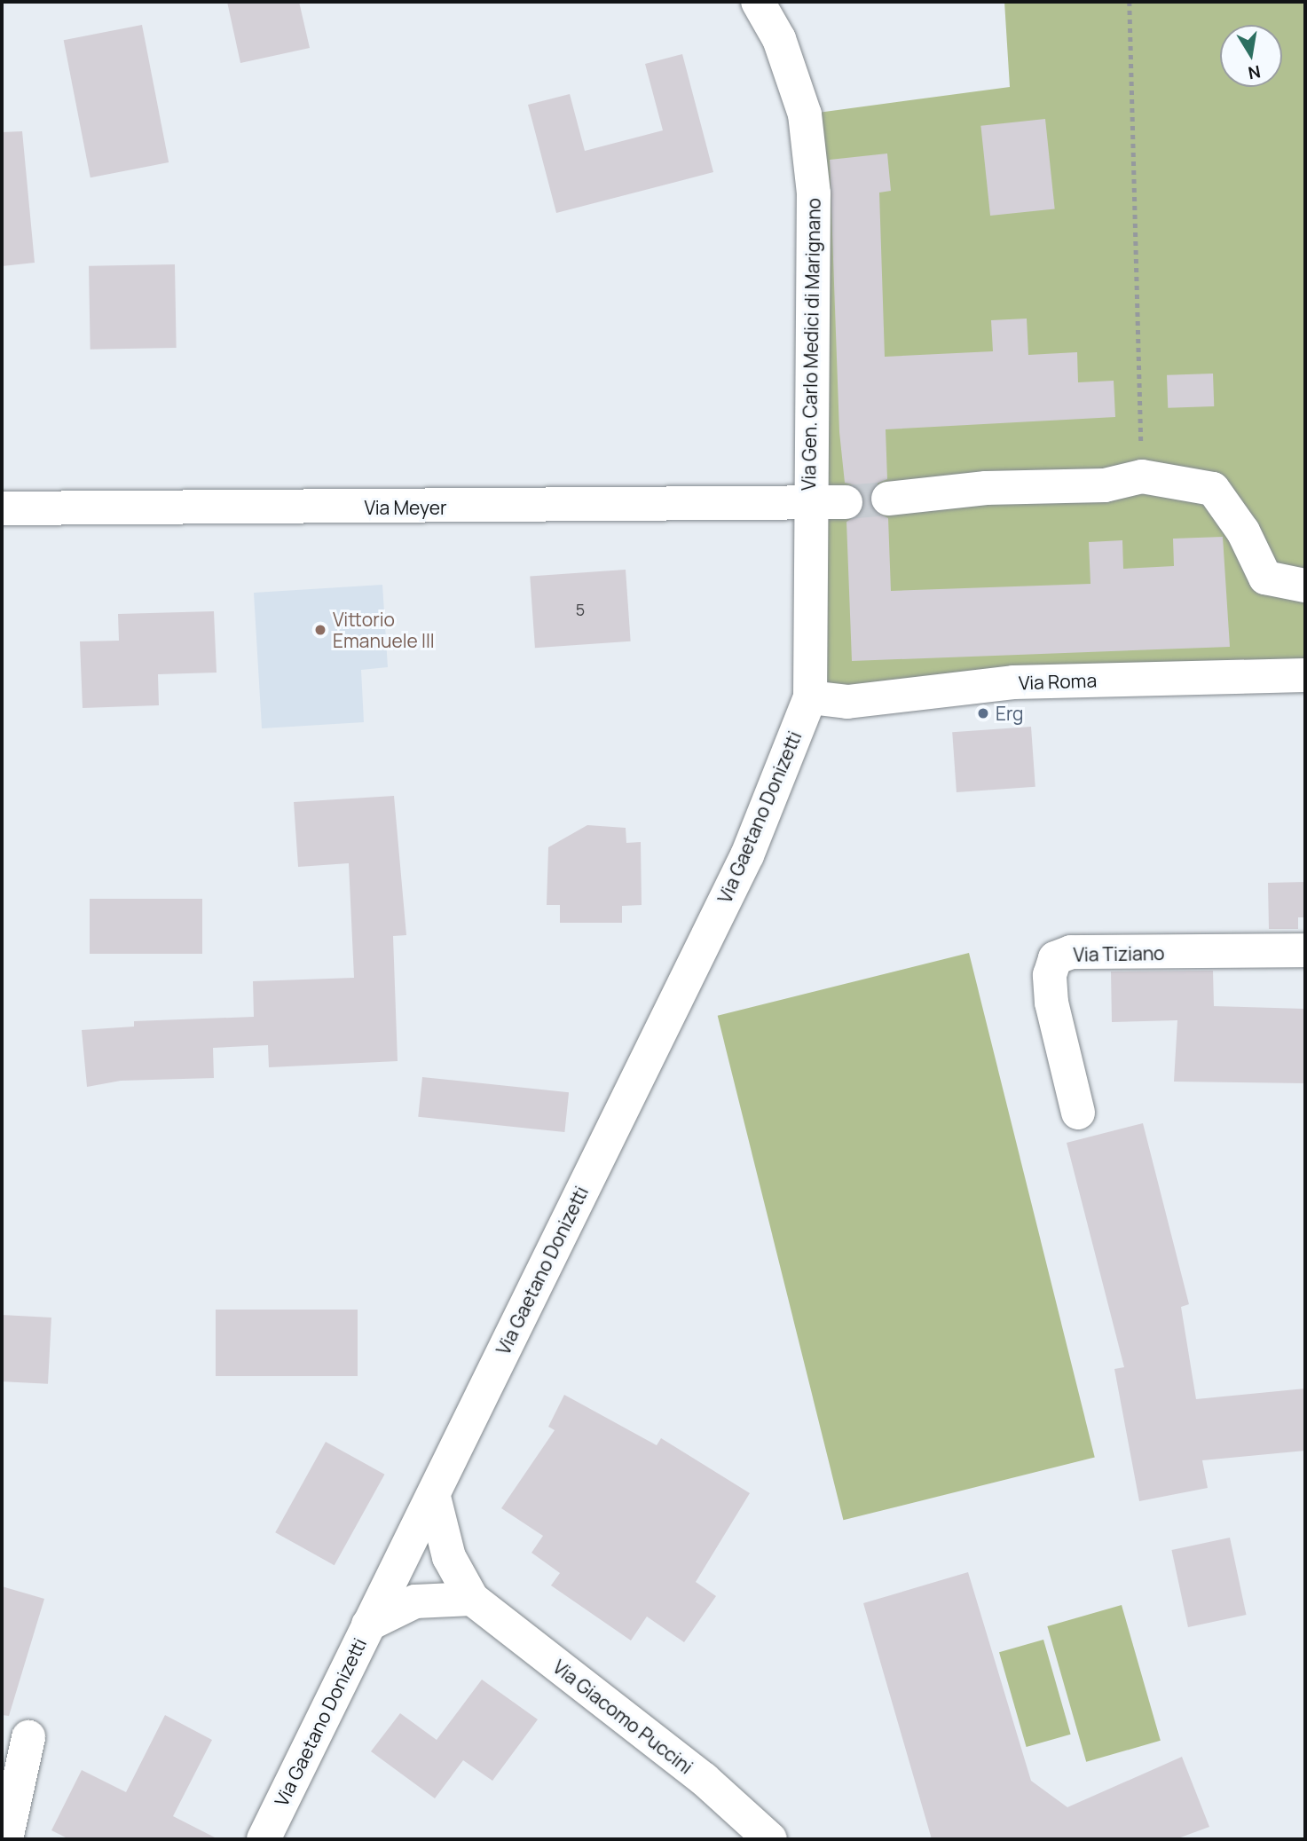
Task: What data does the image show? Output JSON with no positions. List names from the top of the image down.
{
  "streets": {
    "street": [
      "Via Gen. Carlo Medici di Marignano",
      "Via Meyer",
      "Via Roma",
      "Via Gaetano Donizetti",
      "Via Tiziano",
      "Via Giacomo Puccini"
    ]
  },
  "crossings": [
    ["Via Gen. Carlo Medici di Marignano", "Via Meyer"],
    ["Via Gen. Carlo Medici di Marignano", "Via Roma"],
    ["Via Gen. Carlo Medici di Marignano", "Via Gaetano Donizetti"],
    ["Via Roma", "Via Gaetano Donizetti"],
    ["Via Gaetano Donizetti", "Via Giacomo Puccini"]
  ],
  "places": ["Vittorio Emanuele III", "Erg"],
  "house_numbers": ["5"],
  "north": "bottom"
}
